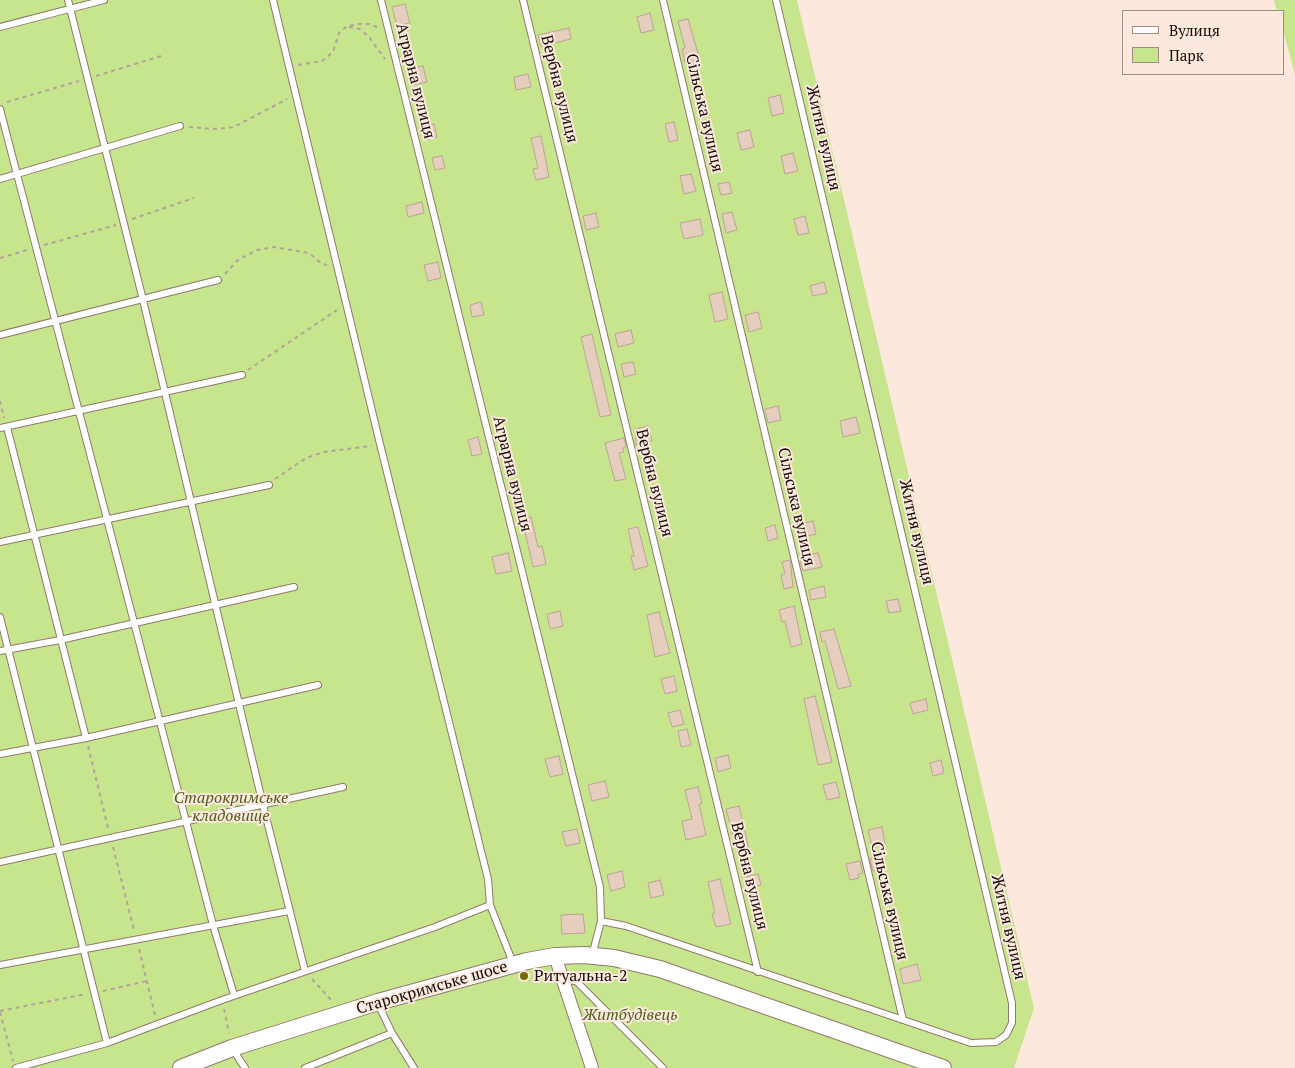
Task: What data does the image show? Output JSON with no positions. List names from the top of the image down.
{
  "streets": {
    "street": ["Старокримське шосе"],
    "lane": [
      "Аграрна вулиця",
      "Вербна вулиця",
      "Сільська вулиця",
      "Житня вулиця"
    ]
  },
  "crossings": [
    ["Аграрна вулиця", "Старокримське шосе"],
    ["Сільська вулиця", "Житня вулиця"]
  ],
  "parks": ["Старокримське кладовище", "Житбудівець"],
  "places": ["Ритуальна-2"],
  "legend": ["Вулиця", "Парк"]
}
